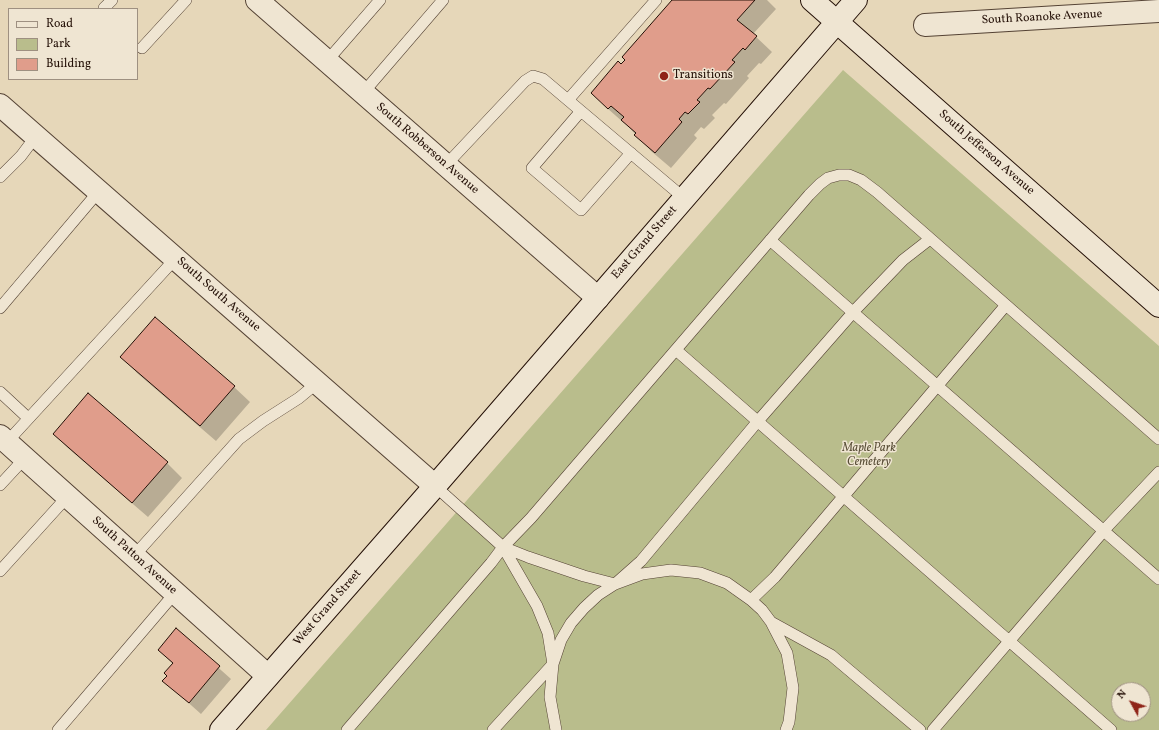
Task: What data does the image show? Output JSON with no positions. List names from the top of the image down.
{
  "streets": {
    "street": [
      "South Roanoke Avenue",
      "South Robberson Avenue",
      "South Jefferson Avenue",
      "East Grand Street",
      "South South Avenue",
      "South Patton Avenue",
      "West Grand Street"
    ]
  },
  "crossings": [
    ["South Robberson Avenue", "East Grand Street"],
    ["South Jefferson Avenue", "East Grand Street"],
    ["East Grand Street", "South South Avenue"],
    ["East Grand Street", "West Grand Street"],
    ["South South Avenue", "West Grand Street"],
    ["South Patton Avenue", "West Grand Street"]
  ],
  "parks": ["Maple Park Cemetery"],
  "places": ["Transitions"],
  "legend": ["Road", "Park", "Building"],
  "north": "top left"
}
